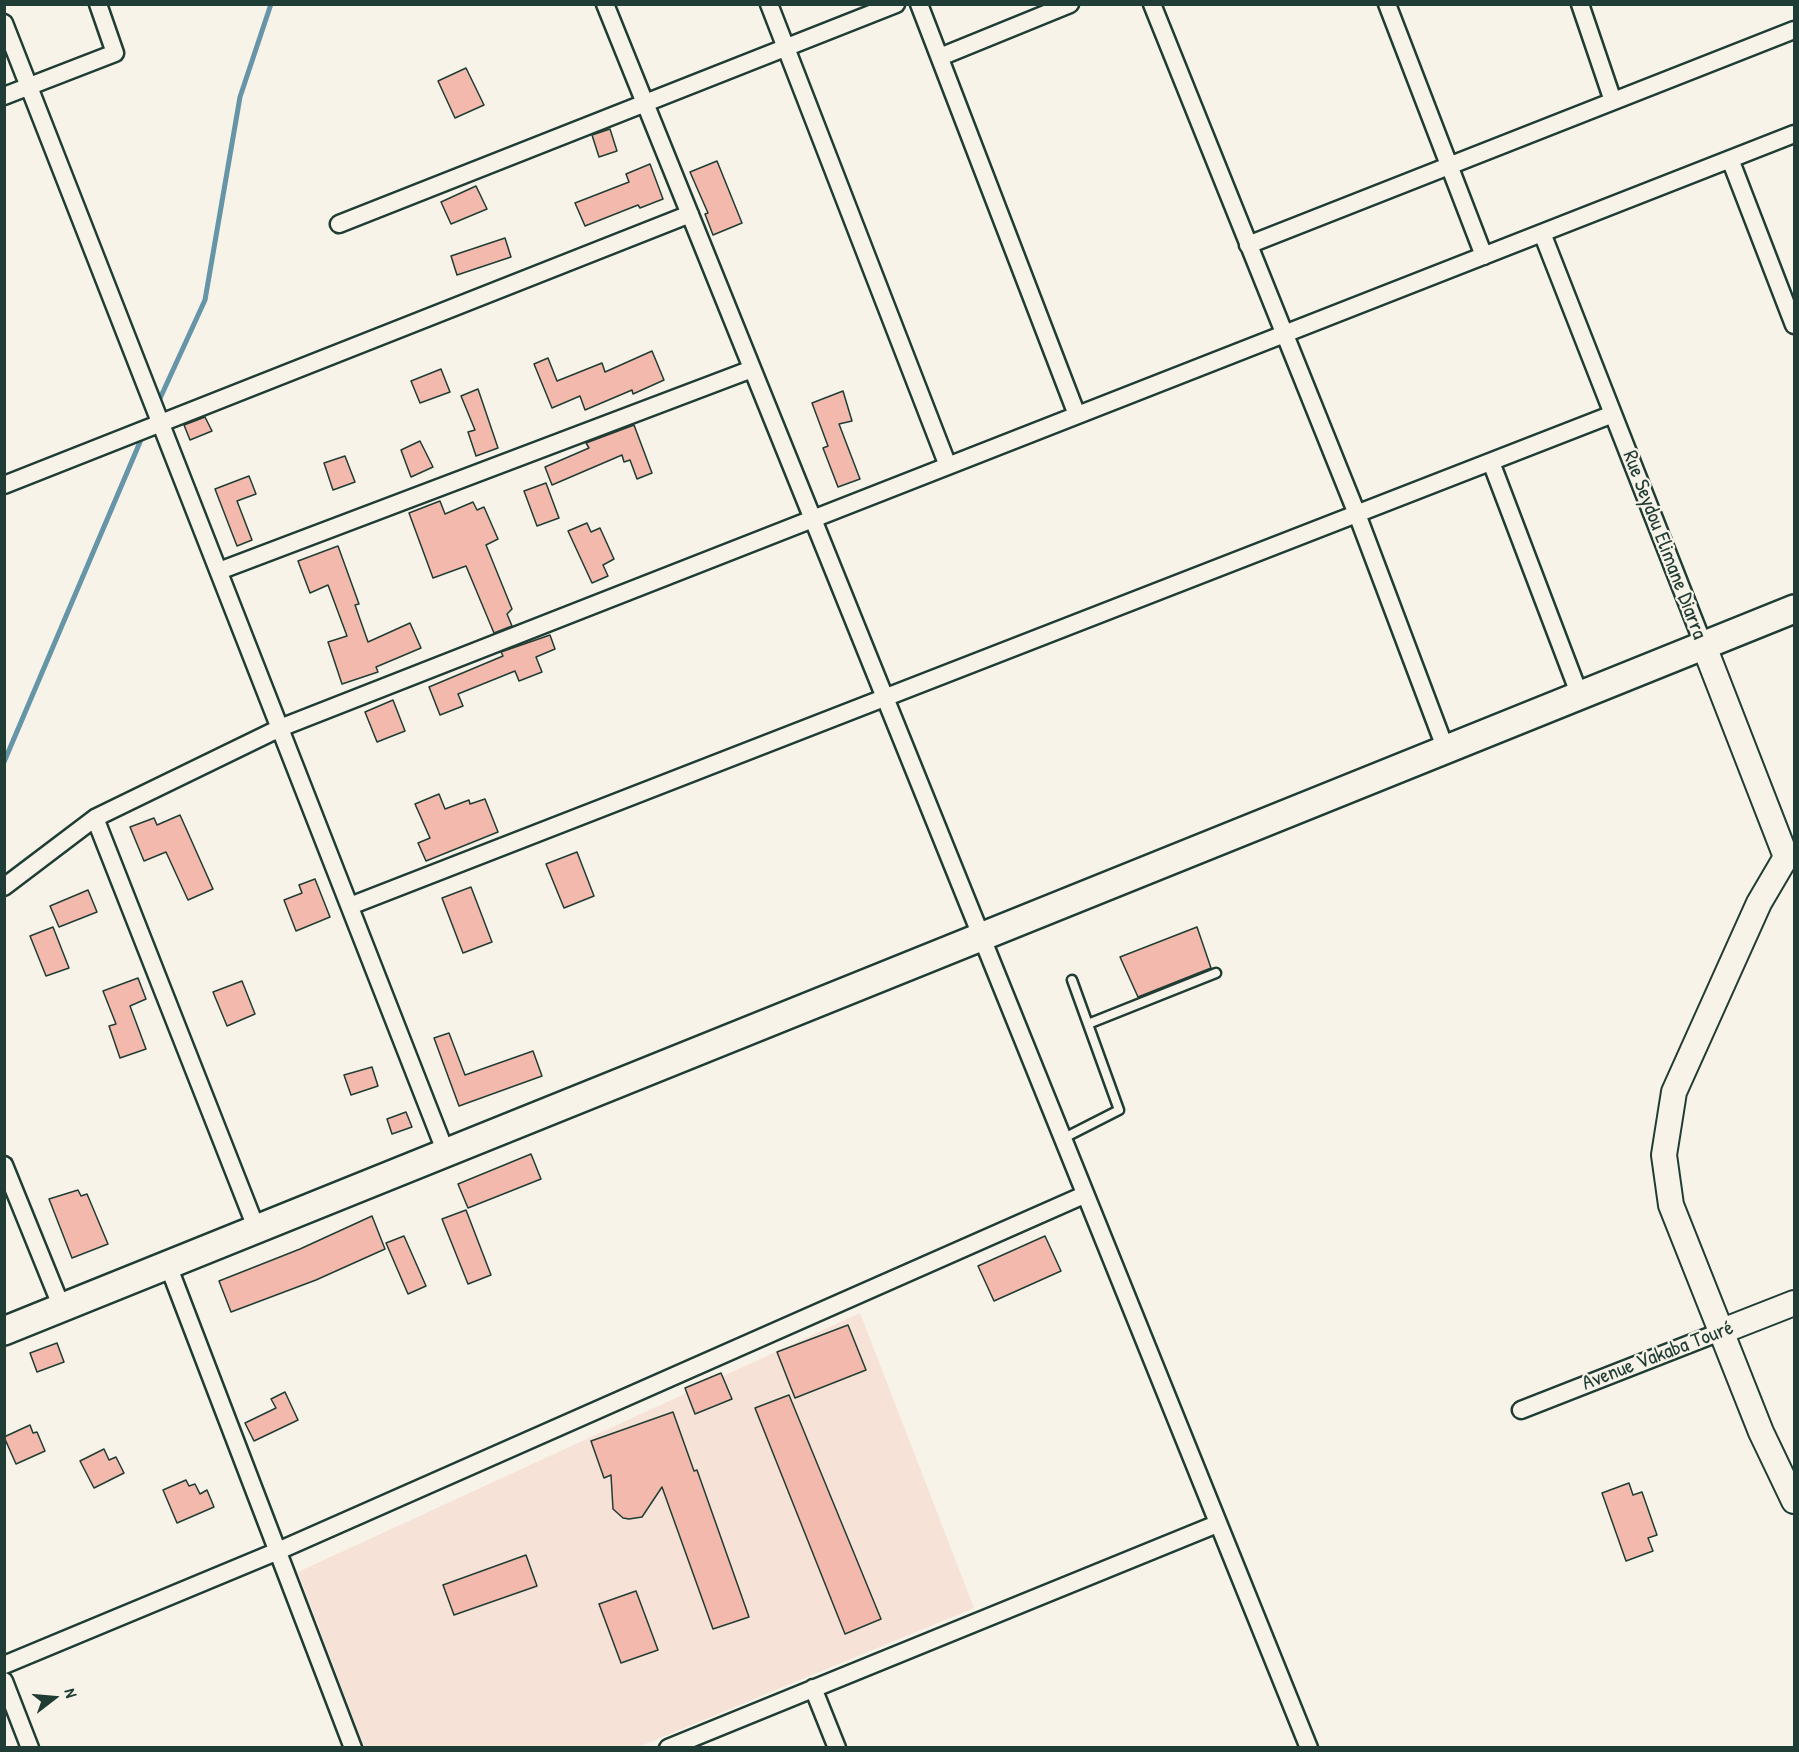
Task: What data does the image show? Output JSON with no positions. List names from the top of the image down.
{
  "streets": {
    "street": ["Rue Seydou Elimane Diarra", "Avenue Vakaba Touré"]
  },
  "north": "right"
}
